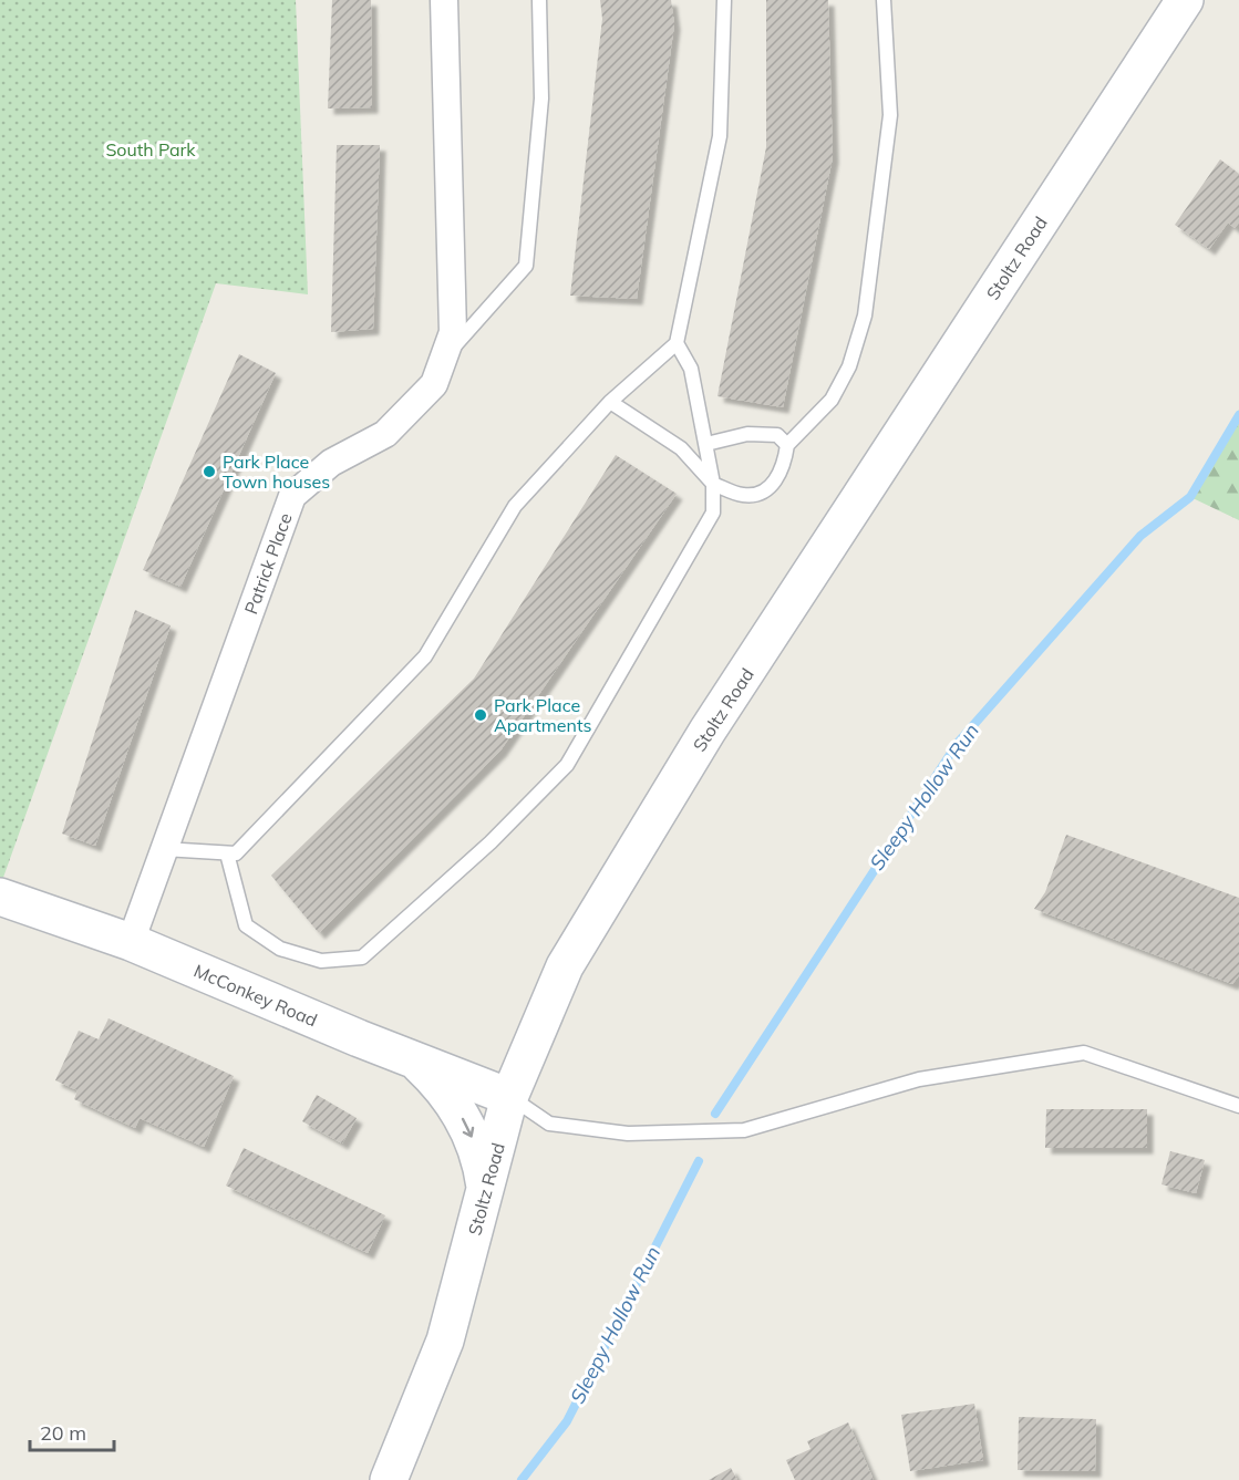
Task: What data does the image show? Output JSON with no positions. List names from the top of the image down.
{
  "streets": {
    "street": ["Stoltz Road", "Patrick Place", "McConkey Road"]
  },
  "crossings": [
    ["Stoltz Road", "McConkey Road"],
    ["Patrick Place", "McConkey Road"]
  ],
  "water": ["Sleepy Hollow Run"],
  "parks": ["South Park"],
  "places": ["Park Place Town houses", "Park Place Apartments"],
  "scale_bar": "20 m"
}
